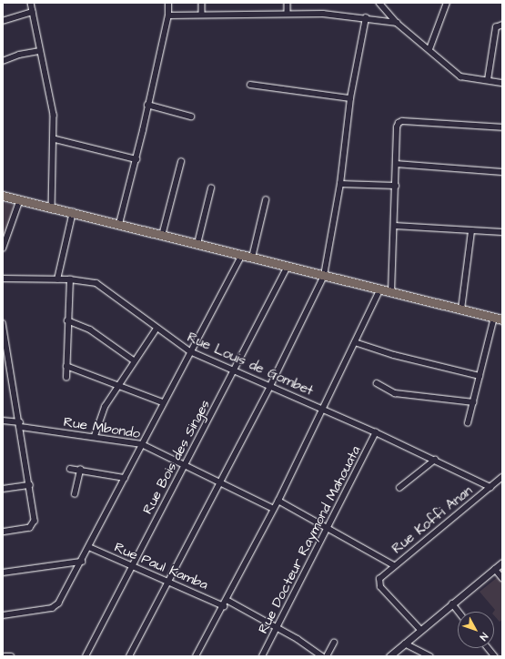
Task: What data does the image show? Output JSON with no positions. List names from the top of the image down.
{
  "streets": {
    "street": [
      "Rue Louis de Gombet",
      "Rue Mbondo",
      "Rue Bois des Singes",
      "Rue Koffi Anan",
      "Rue Docteur Raymond Mahouata",
      "Rue Paul Kamba"
    ]
  },
  "crossings": [
    ["Rue Louis de Gombet", "Rue Bois des Singes"],
    ["Rue Louis de Gombet", "Rue Koffi Anan"],
    ["Rue Louis de Gombet", "Rue Docteur Raymond Mahouata"],
    ["Rue Mbondo", "Rue Bois des Singes"],
    ["Rue Bois des Singes", "Rue Paul Kamba"]
  ],
  "north": "bottom right"
}
